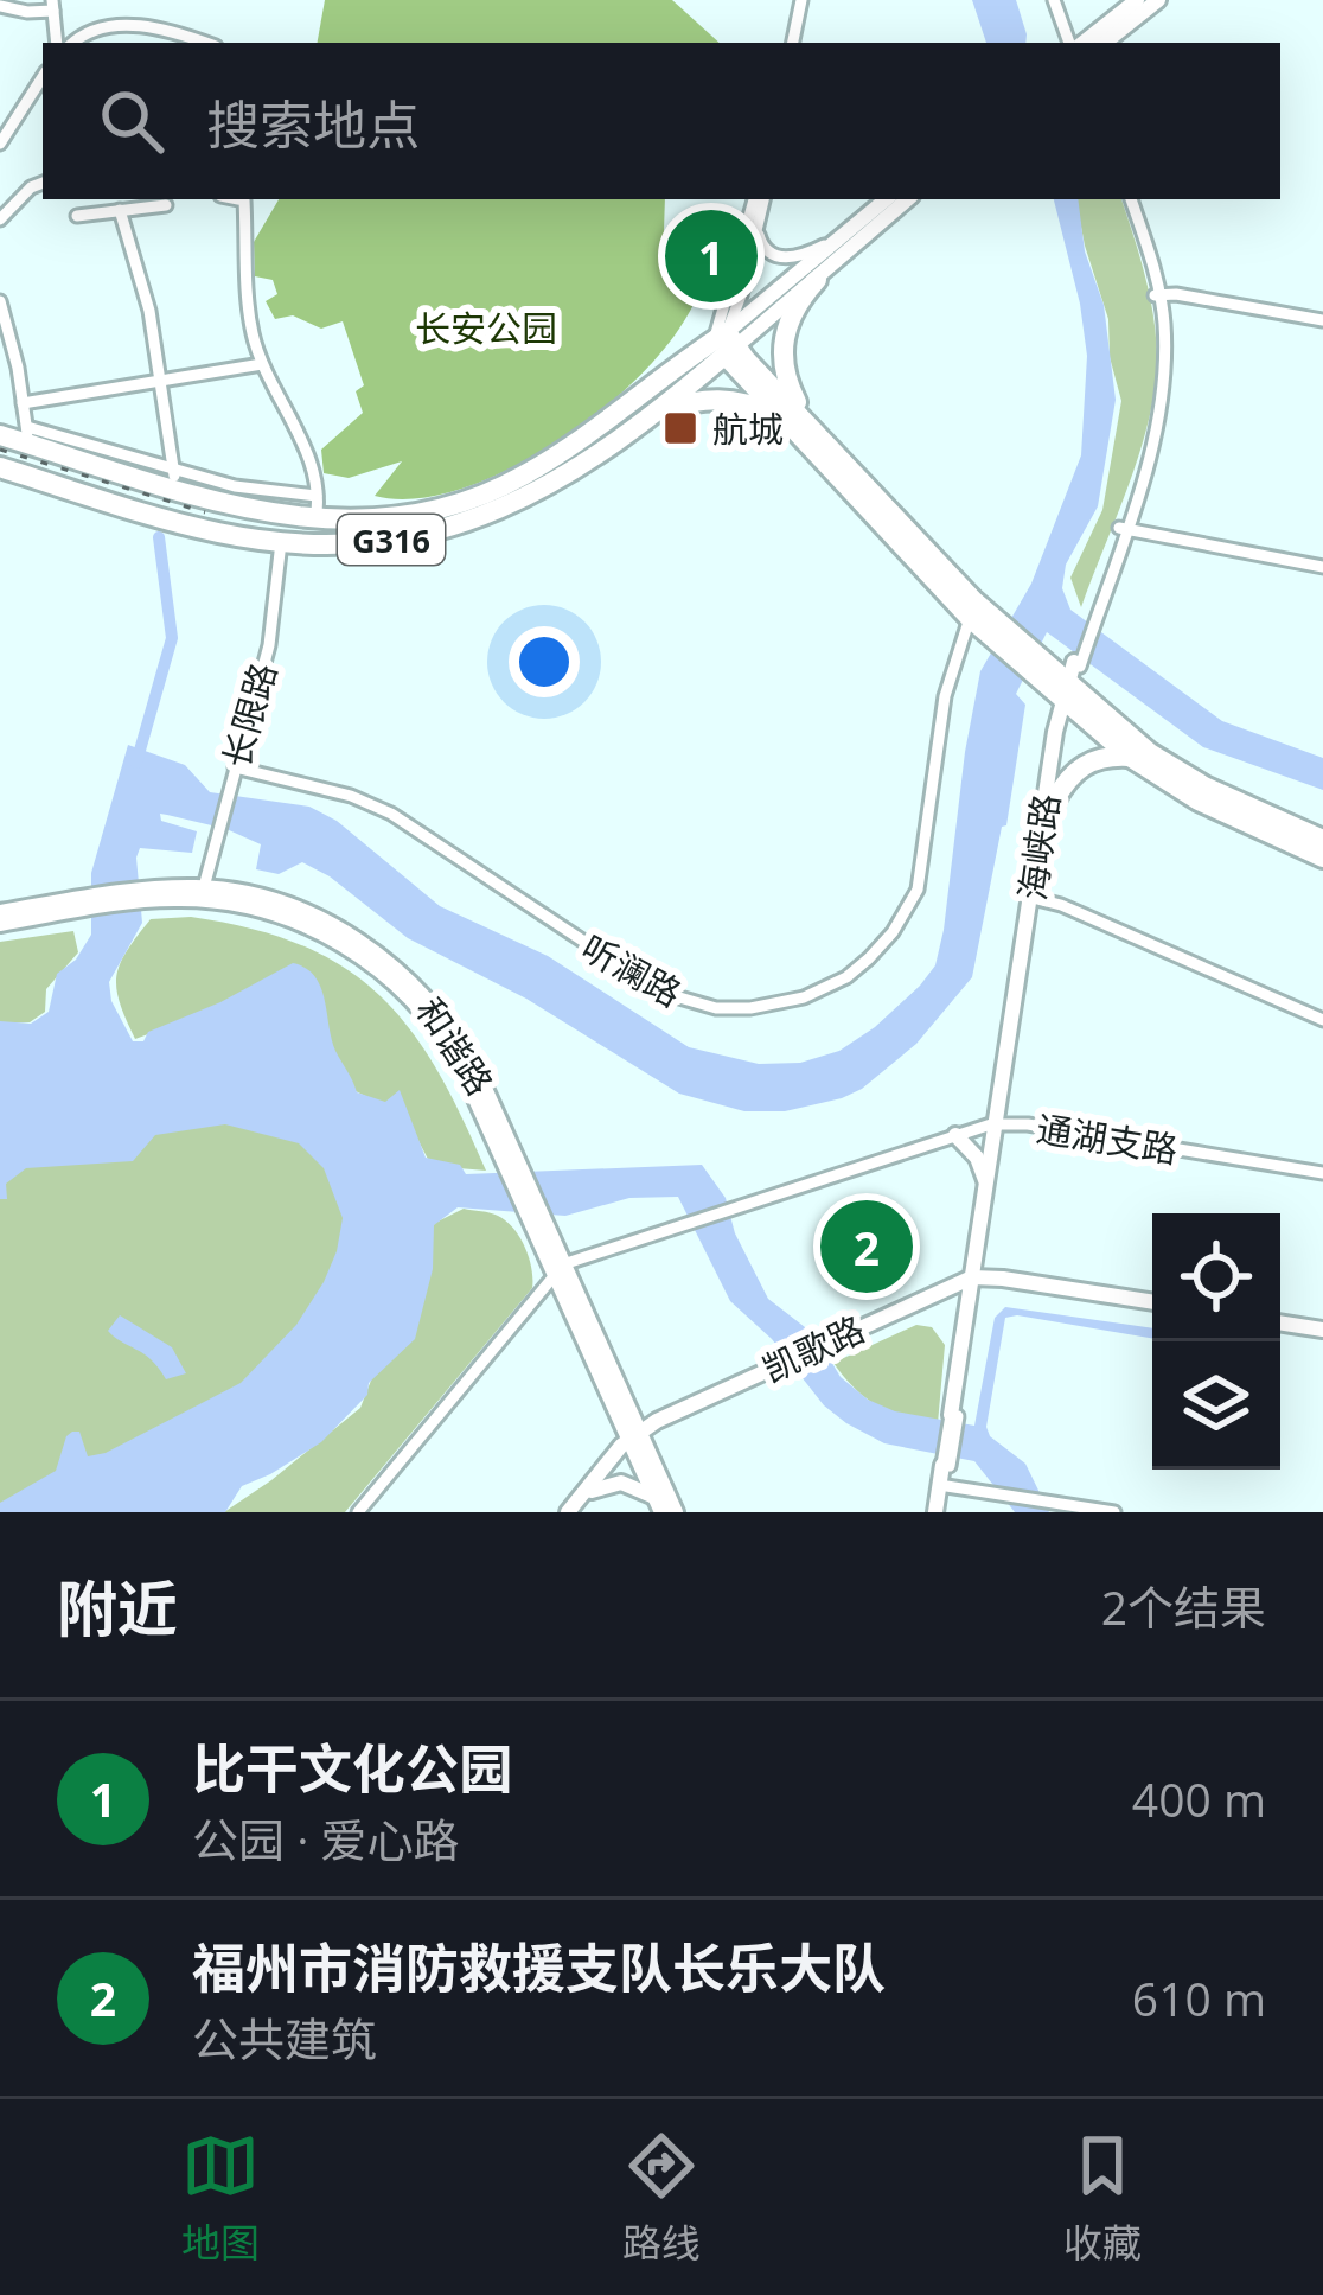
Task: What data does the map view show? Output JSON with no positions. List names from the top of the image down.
{
  "streets": {
    "highway": ["G316"],
    "main road": ["海峡路", "和谐路", "凯歌路"],
    "street": ["长限路", "听澜路", "通湖支路"]
  },
  "crossings": [
    ["G316", "长限路"],
    ["长限路", "听澜路"],
    ["长限路", "和谐路"],
    ["海峡路", "通湖支路"],
    ["海峡路", "凯歌路"],
    ["和谐路", "通湖支路"],
    ["和谐路", "凯歌路"]
  ],
  "parks": ["长安公园"],
  "places": {
    "transit": ["航城"]
  },
  "page": {
    "search": "搜索地点",
    "pins": ["1", "2"],
    "heading": ["附近", "2个结果"],
    "list": [
      {
        "mark": "1",
        "name": "比干文化公园",
        "note": "公园 · 爱心路",
        "value": "400 m"
      },
      {
        "mark": "2",
        "name": "福州市消防救援支队长乐大队",
        "note": "公共建筑",
        "value": "610 m"
      }
    ],
    "nav": ["地图", "路线", "收藏"]
  }
}
